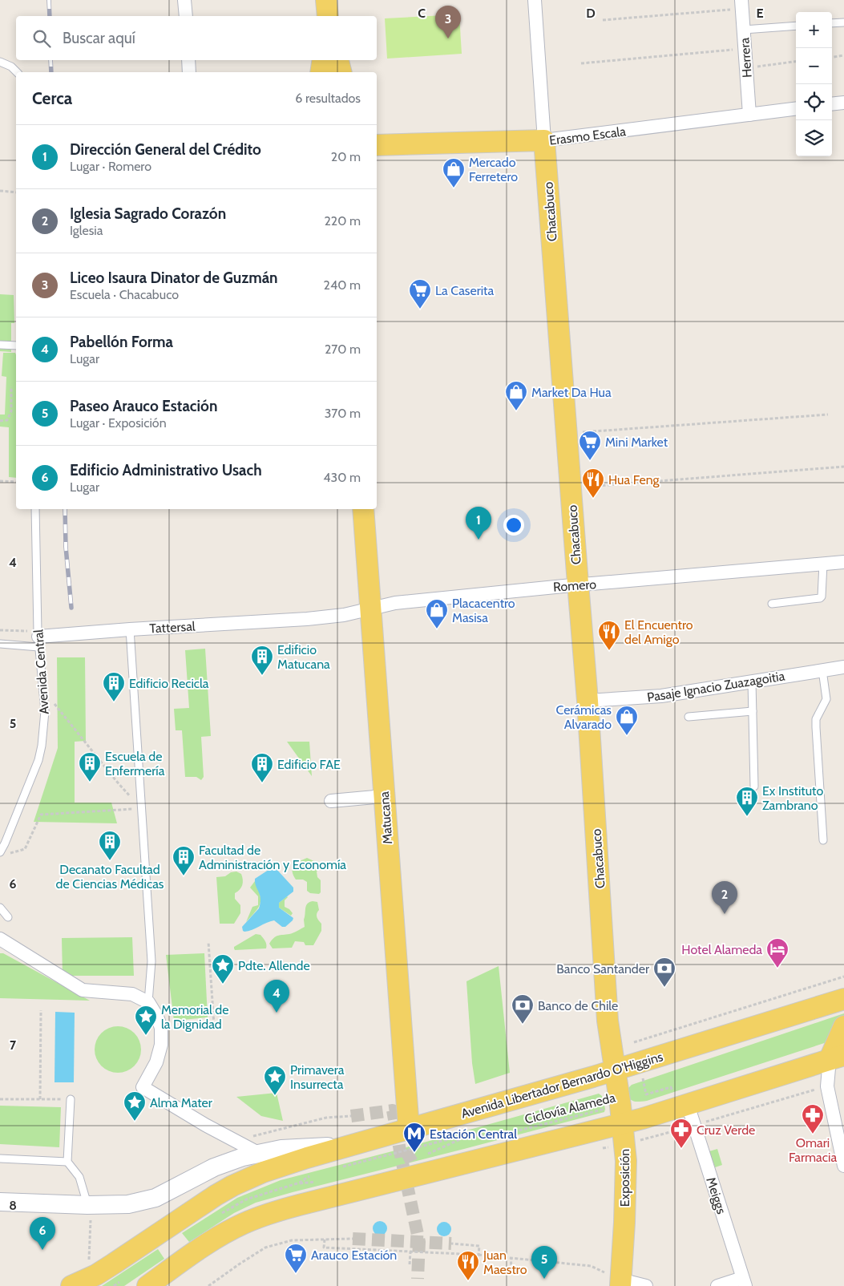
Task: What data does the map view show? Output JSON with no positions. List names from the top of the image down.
{
  "streets": {
    "main road": [
      "Erasmo Escala",
      "Chacabuco",
      "Matucana",
      "Avenida Libertador Bernardo O'Higgins",
      "Exposición"
    ],
    "street": [
      "Herrera",
      "Romero",
      "Tattersal",
      "Pasaje Ignacio Zuazagoitia",
      "Meiggs"
    ],
    "lane": ["Avenida Central"],
    "path": ["Ciclovía Alameda"]
  },
  "crossings": [
    ["Herrera", "Erasmo Escala"],
    ["Erasmo Escala", "Chacabuco"],
    ["Chacabuco", "Romero"],
    ["Chacabuco", "Pasaje Ignacio Zuazagoitia"],
    ["Chacabuco", "Avenida Libertador Bernardo O'Higgins"],
    ["Chacabuco", "Exposición"],
    ["Romero", "Tattersal"],
    ["Romero", "Matucana"],
    ["Tattersal", "Avenida Central"],
    ["Matucana", "Avenida Libertador Bernardo O'Higgins"],
    ["Avenida Libertador Bernardo O'Higgins", "Exposición"],
    ["Ciclovía Alameda", "Exposición"]
  ],
  "places": {
    "shop": [
      "Mercado Ferretero",
      "Market Da Hua",
      "Placacentro Masisa",
      "Cerámicas Alvarado"
    ],
    "supermarket": ["La Caserita", "Mini Market", "Arauco Estación"],
    "restaurant": ["Hua Feng", "El Encuentro del Amigo", "Juan Maestro"],
    "building": [
      "Edificio Matucana",
      "Edificio Recicla",
      "Escuela de Enfermería",
      "Edificio FAE",
      "Ex Instituto Zambrano",
      "Decanato Facultad de Ciencias Médicas",
      "Facultad de Administración y Economía"
    ],
    "hotel": ["Hotel Alameda"],
    "place": [
      "Pdte. Allende",
      "Memorial de la Dignidad",
      "Primavera Insurrecta",
      "Alma Mater"
    ],
    "bank": ["Banco Santander", "Banco de Chile"],
    "pharmacy": ["Omari Farmacia", "Cruz Verde"],
    "metro station": ["Estación Central"]
  },
  "page": {
    "pins": [
      "3",
      "1",
      "2",
      "4",
      "6",
      "5"
    ],
    "map_buttons": ["+", "−"],
    "search": "Buscar aquí",
    "heading": ["Cerca", "6 resultados"],
    "list": [
      {
        "mark": "1",
        "name": "Dirección General del Crédito",
        "note": "Lugar · Romero",
        "value": "20 m"
      },
      {
        "mark": "2",
        "name": "Iglesia Sagrado Corazón",
        "note": "Iglesia",
        "value": "220 m"
      },
      {
        "mark": "3",
        "name": "Liceo Isaura Dinator de Guzmán",
        "note": "Escuela · Chacabuco",
        "value": "240 m"
      },
      {
        "mark": "4",
        "name": "Pabellón Forma",
        "note": "Lugar",
        "value": "270 m"
      },
      {
        "mark": "5",
        "name": "Paseo Arauco Estación",
        "note": "Lugar · Exposición",
        "value": "370 m"
      },
      {
        "mark": "6",
        "name": "Edificio Administrativo Usach",
        "note": "Lugar",
        "value": "430 m"
      }
    ]
  },
  "grid": {
    "columns": ["C", "D", "E"],
    "rows": [
      "4",
      "5",
      "6",
      "7",
      "8"
    ]
  }
}
